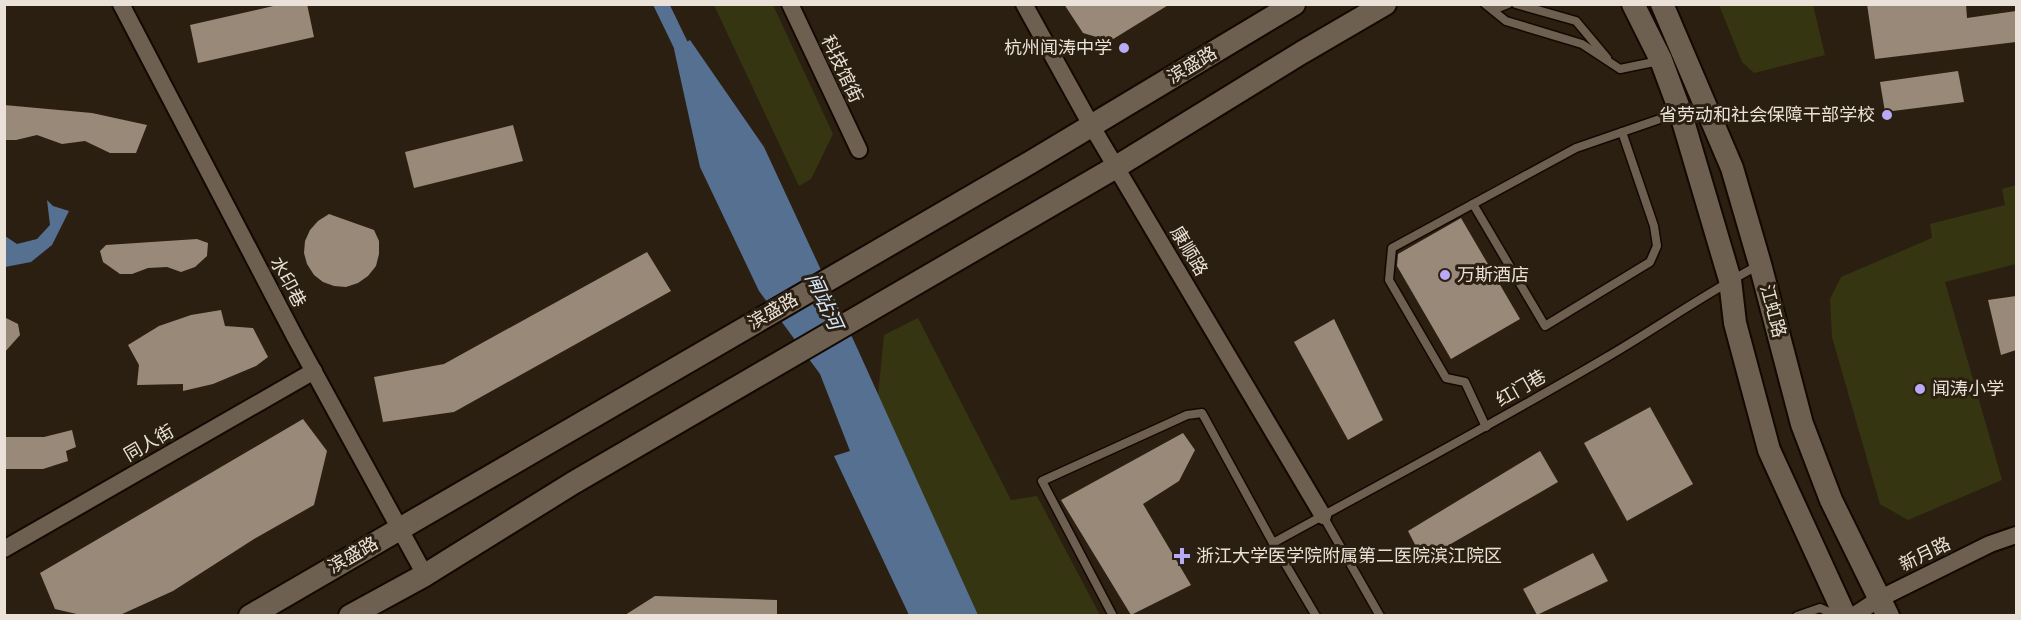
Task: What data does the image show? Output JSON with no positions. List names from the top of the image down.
{
  "streets": {
    "main road": ["滨盛路", "江虹路"],
    "street": [
      "科技馆街",
      "康顺路",
      "水印巷",
      "同人街",
      "新月路"
    ],
    "lane": ["红门巷"]
  },
  "crossings": [
    ["滨盛路", "康顺路"],
    ["滨盛路", "水印巷"],
    ["康顺路", "红门巷"],
    ["水印巷", "同人街"],
    ["江虹路", "红门巷"],
    ["江虹路", "新月路"]
  ],
  "water": ["闸站河"],
  "places": {
    "other": [
      "杭州闻涛中学",
      "省劳动和社会保障干部学校",
      "万斯酒店",
      "闻涛小学"
    ],
    "health": ["浙江大学医学院附属第二医院滨江院区"]
  }
}
